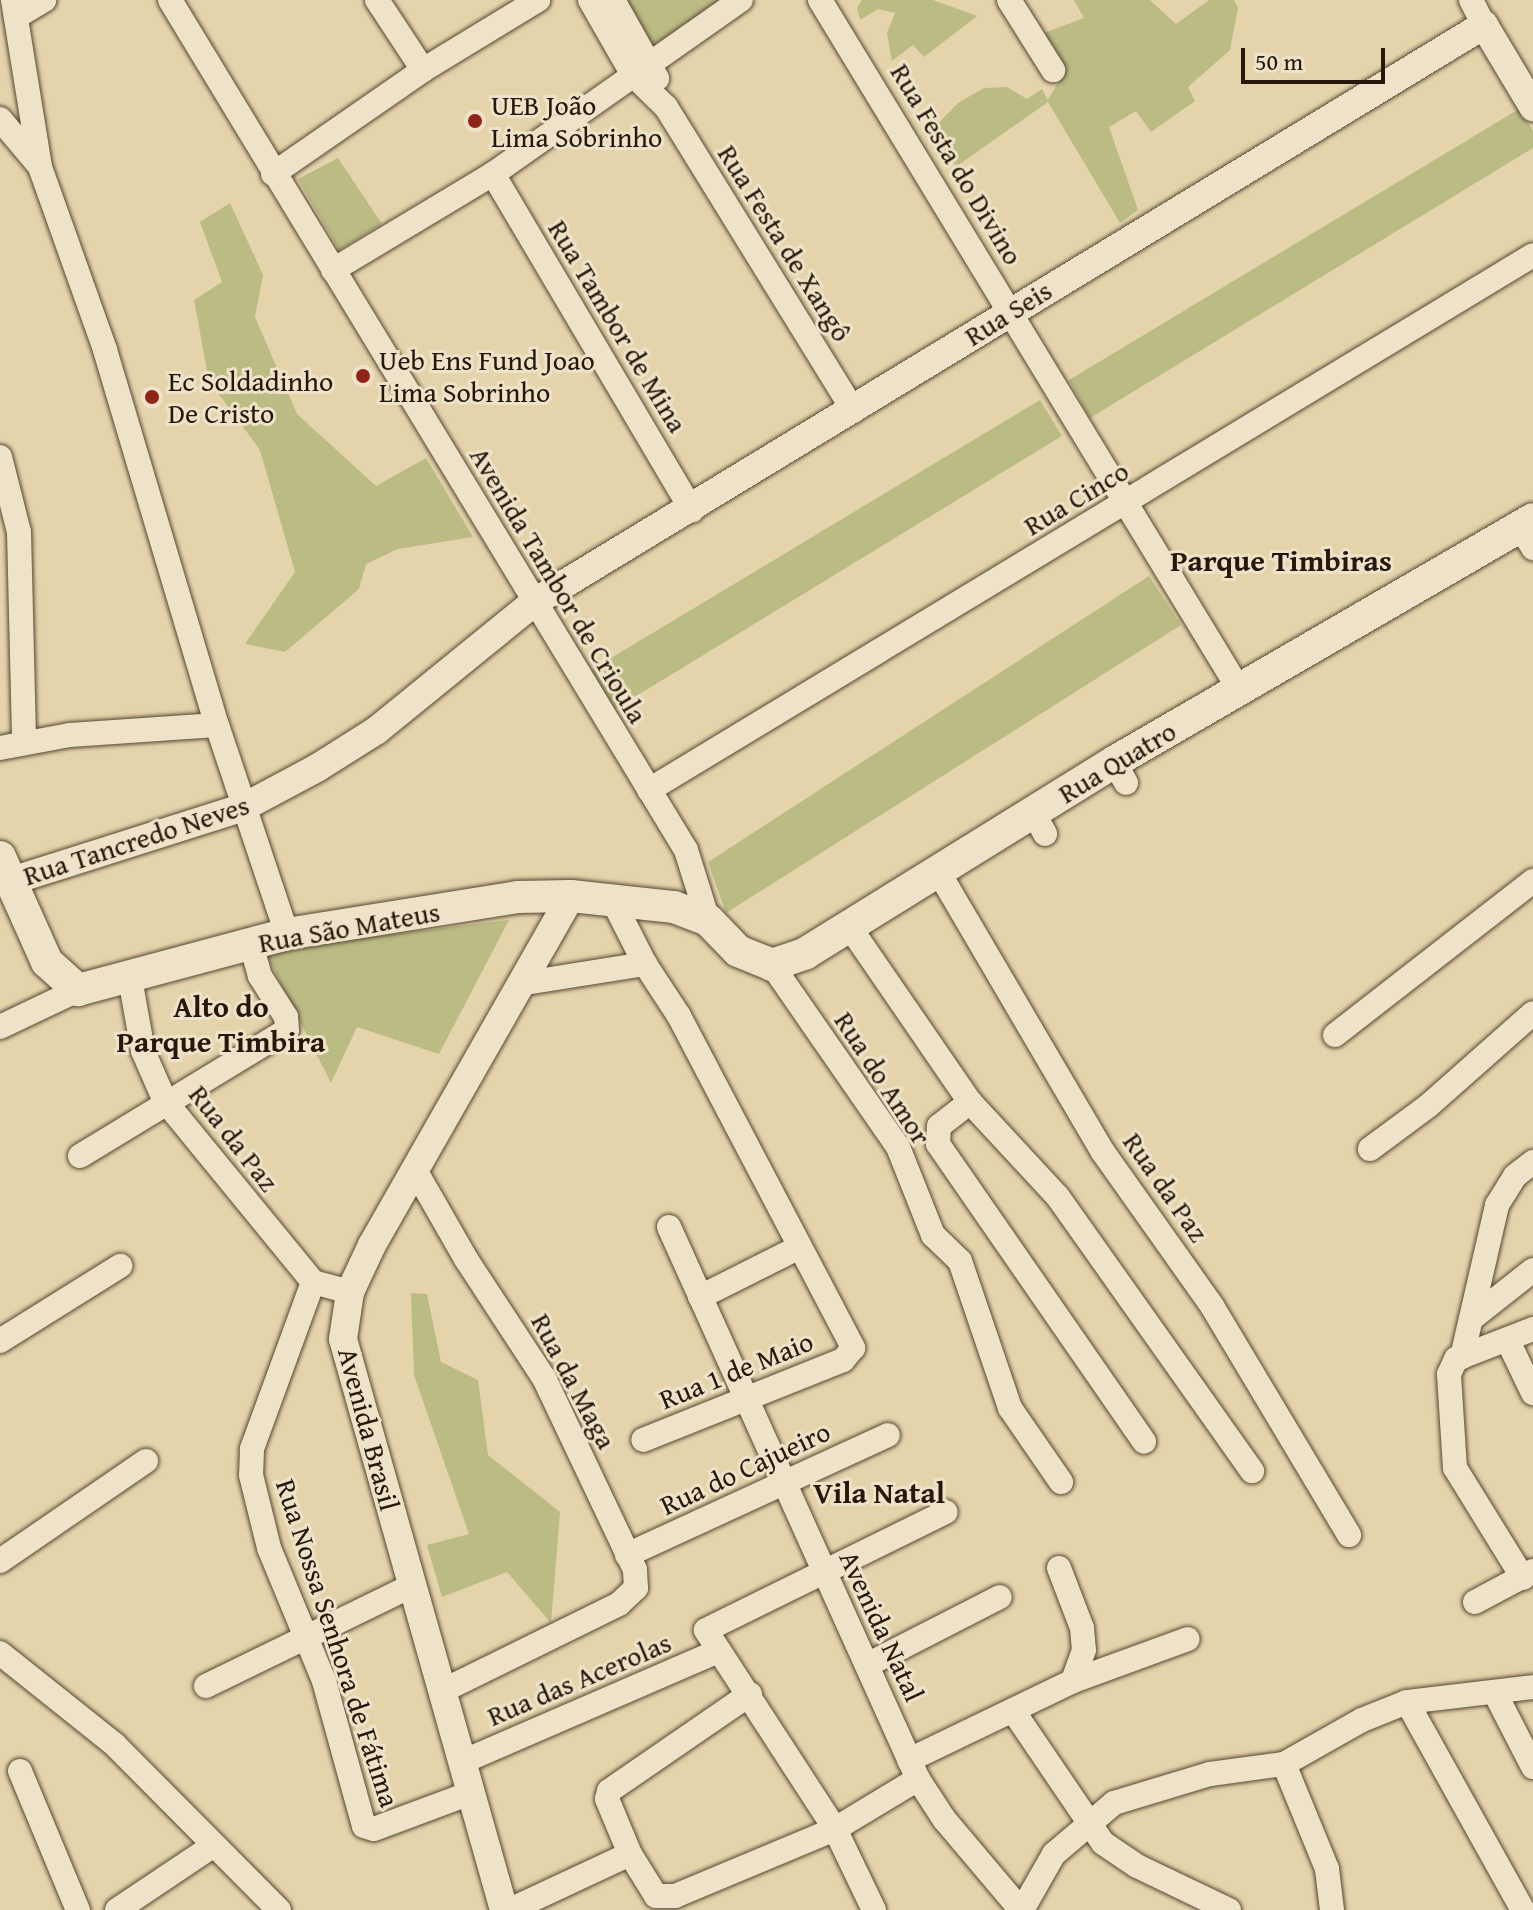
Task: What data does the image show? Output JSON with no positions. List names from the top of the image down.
{
  "streets": {
    "main road": ["Rua Quatro", "Rua São Mateus"],
    "street": [
      "Rua Festa do Divino",
      "Rua Festa de Xangô",
      "Rua Seis",
      "Rua Tambor de Mina",
      "Rua Cinco",
      "Avenida Tambor de Crioula",
      "Rua Tancredo Neves",
      "Rua do Amor",
      "Rua da Paz",
      "Rua 1 de Maio",
      "Rua da Maga",
      "Avenida Brasil",
      "Rua do Cajueiro",
      "Avenida Natal",
      "Rua Nossa Senhora de Fátima",
      "Rua das Acerolas"
    ]
  },
  "crossings": [
    ["Rua Festa do Divino", "Rua Seis"],
    ["Rua Festa do Divino", "Rua Cinco"],
    ["Rua Festa do Divino", "Rua Quatro"],
    ["Rua Festa de Xangô", "Rua Seis"],
    ["Rua Seis", "Rua Tambor de Mina"],
    ["Rua Seis", "Avenida Tambor de Crioula"],
    ["Rua Seis", "Rua Tancredo Neves"],
    ["Rua Cinco", "Avenida Tambor de Crioula"],
    ["Avenida Tambor de Crioula", "Rua Tancredo Neves"],
    ["Avenida Tambor de Crioula", "Rua São Mateus"],
    ["Rua Quatro", "Rua do Amor"],
    ["Rua Quatro", "Rua da Paz"],
    ["Rua São Mateus", "Rua da Paz"],
    ["Rua São Mateus", "Avenida Brasil"],
    ["Rua da Paz", "Rua Nossa Senhora de Fátima"],
    ["Rua 1 de Maio", "Avenida Natal"],
    ["Rua da Maga", "Avenida Brasil"],
    ["Rua da Maga", "Rua do Cajueiro"],
    ["Avenida Brasil", "Rua Nossa Senhora de Fátima"],
    ["Avenida Brasil", "Rua das Acerolas"],
    ["Rua do Cajueiro", "Avenida Natal"]
  ],
  "districts": ["Parque Timbiras", "Alto do Parque Timbira", "Vila Natal"],
  "places": ["UEB João Lima Sobrinho", "Ueb Ens Fund Joao Lima Sobrinho", "Ec Soldadinho De Cristo"],
  "scale_bar": "50 m"
}
